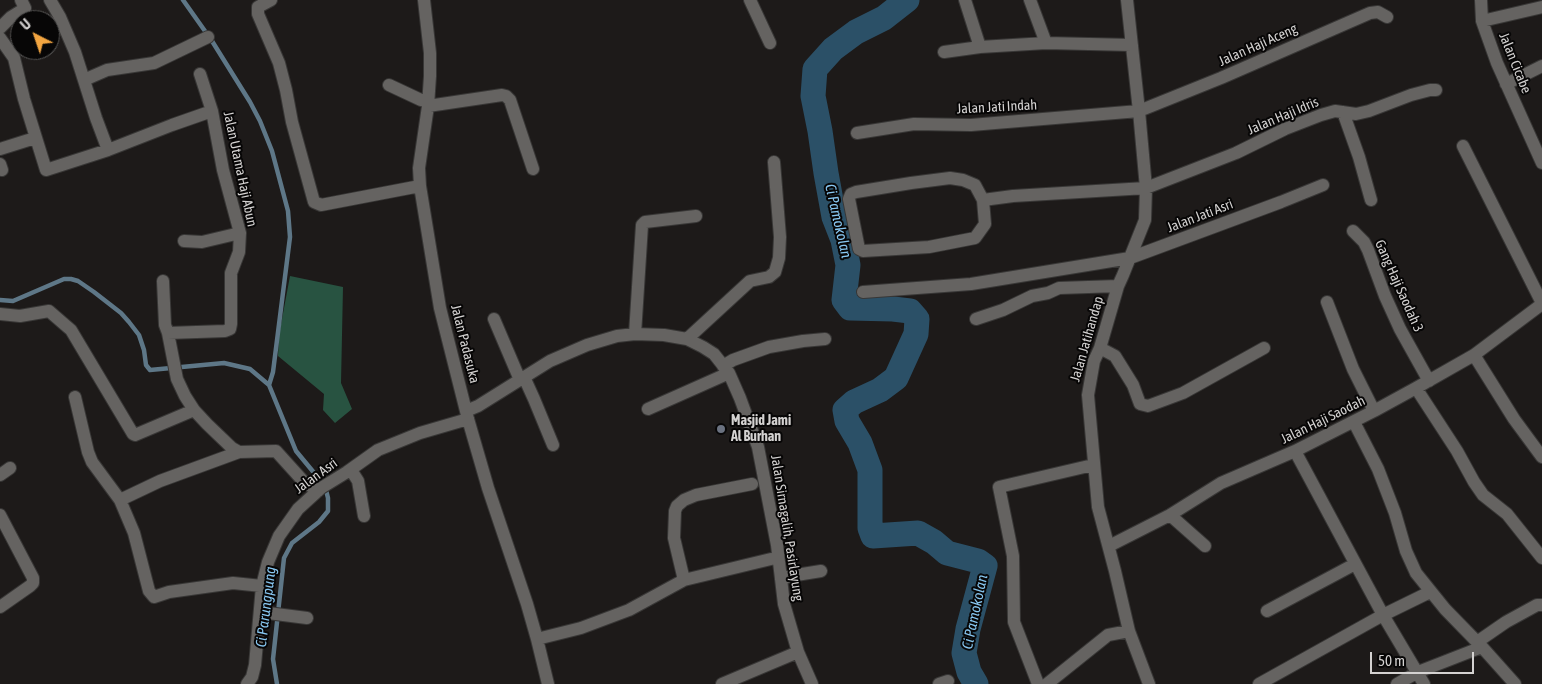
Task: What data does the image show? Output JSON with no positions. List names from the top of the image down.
{
  "streets": {
    "street": [
      "Jalan Haji Aceng",
      "Jalan Cicabe",
      "Jalan Jati Indah",
      "Jalan Haji Idris",
      "Jalan Utama Haji Abun",
      "Jalan Jati Asri",
      "Gang Haji Saodah 3",
      "Jalan Jatihandap",
      "Jalan Padasuka",
      "Jalan Haji Saodah",
      "Jalan Asri",
      "Jalan Sirnagalih, Pasirlayung"
    ]
  },
  "crossings": [
    ["Jalan Haji Aceng", "Jalan Jati Indah"],
    ["Jalan Haji Aceng", "Jalan Jatihandap"],
    ["Jalan Jati Indah", "Jalan Jatihandap"],
    ["Jalan Haji Idris", "Jalan Jatihandap"],
    ["Jalan Jati Asri", "Jalan Jatihandap"],
    ["Gang Haji Saodah 3", "Jalan Haji Saodah"],
    ["Jalan Jatihandap", "Jalan Haji Saodah"],
    ["Jalan Padasuka", "Jalan Asri"],
    ["Jalan Padasuka", "Jalan Sirnagalih, Pasirlayung"],
    ["Jalan Asri", "Jalan Sirnagalih, Pasirlayung"]
  ],
  "water": ["Ci Pamokolan", "Ci Parungpung"],
  "places": ["Masjid Jami Al Burhan"],
  "scale_bar": "50 m",
  "north": "top left"
}
